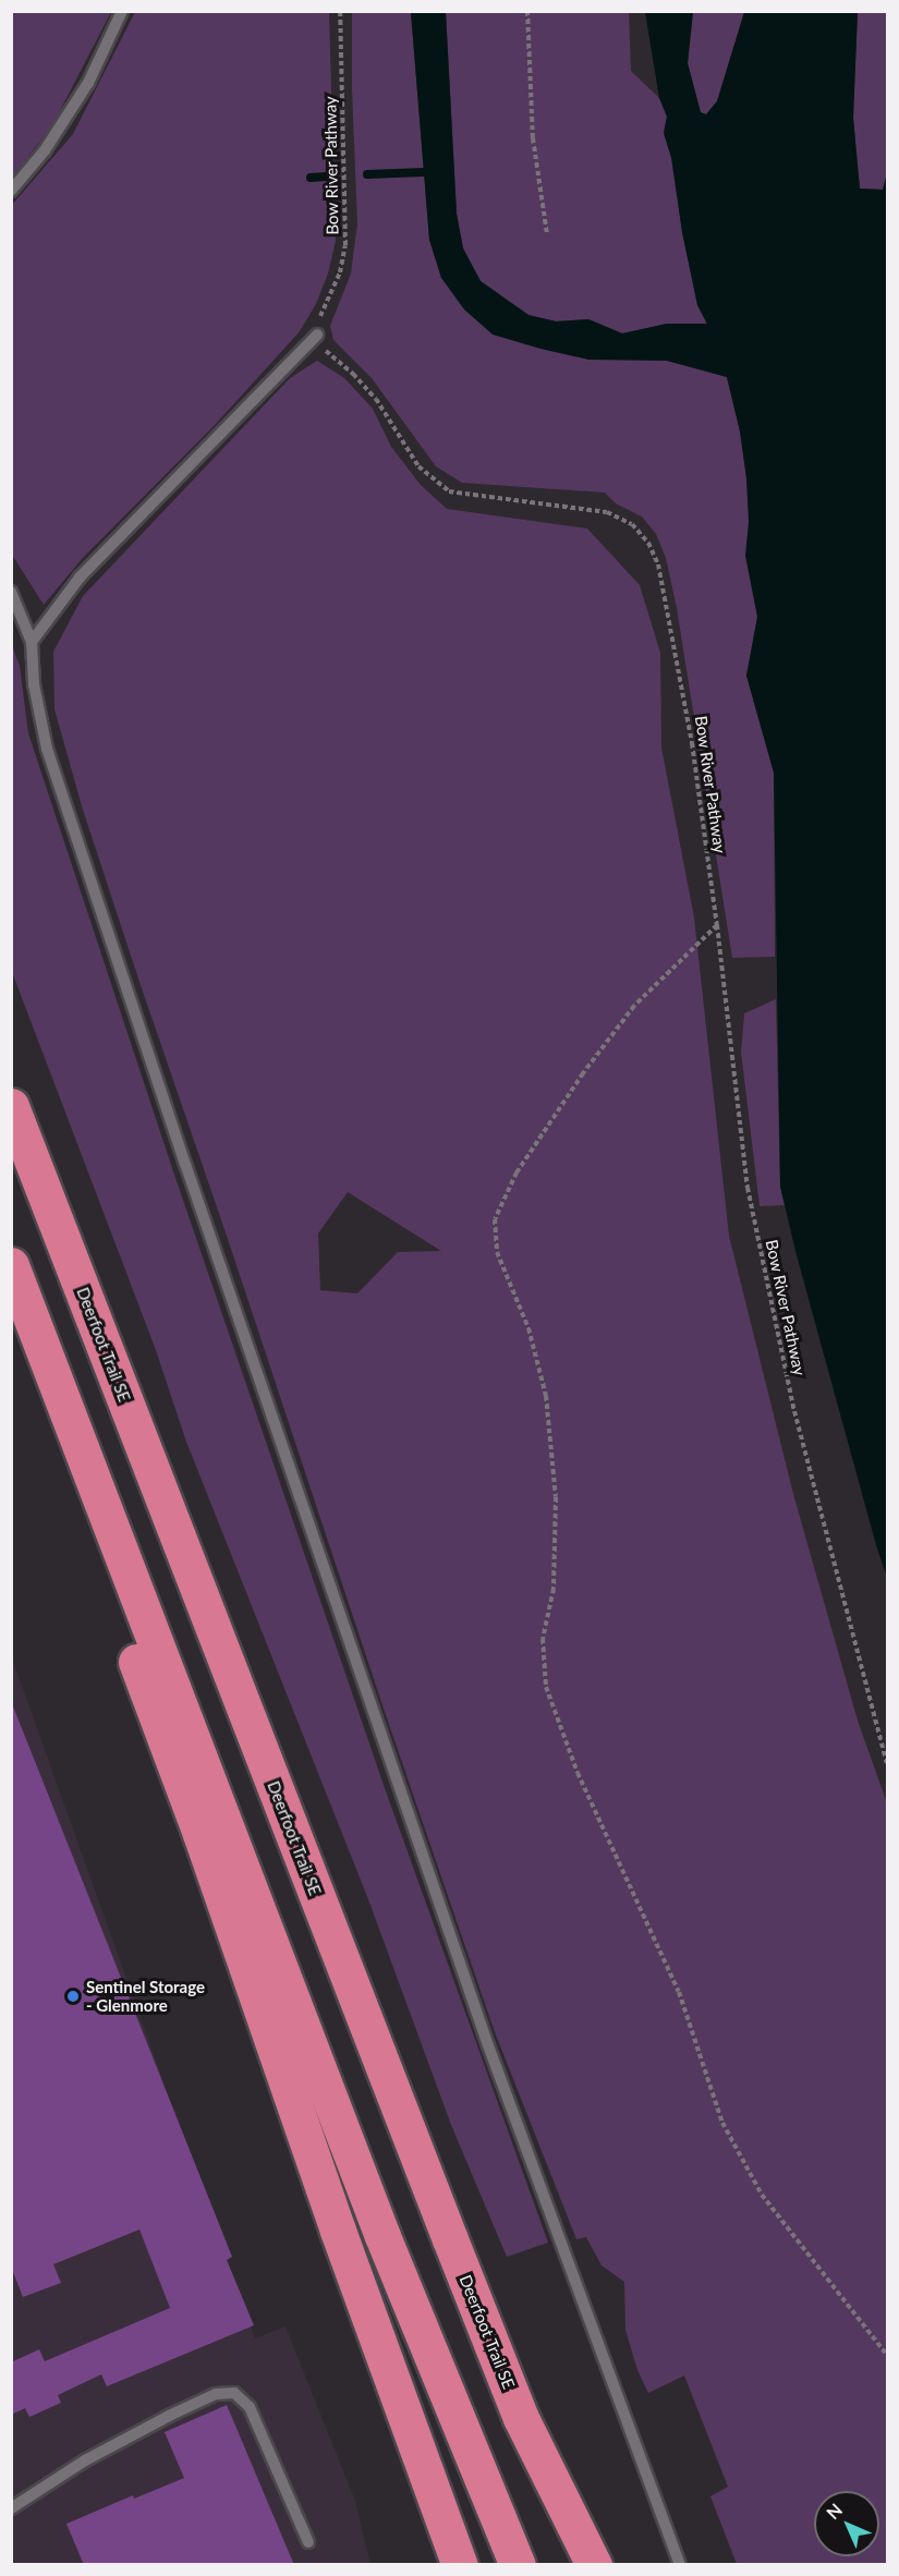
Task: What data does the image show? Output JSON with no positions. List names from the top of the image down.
{
  "streets": {
    "highway": ["Deerfoot Trail SE"],
    "path": ["Bow River Pathway"]
  },
  "places": ["Sentinel Storage - Glenmore"],
  "north": "top left"
}
